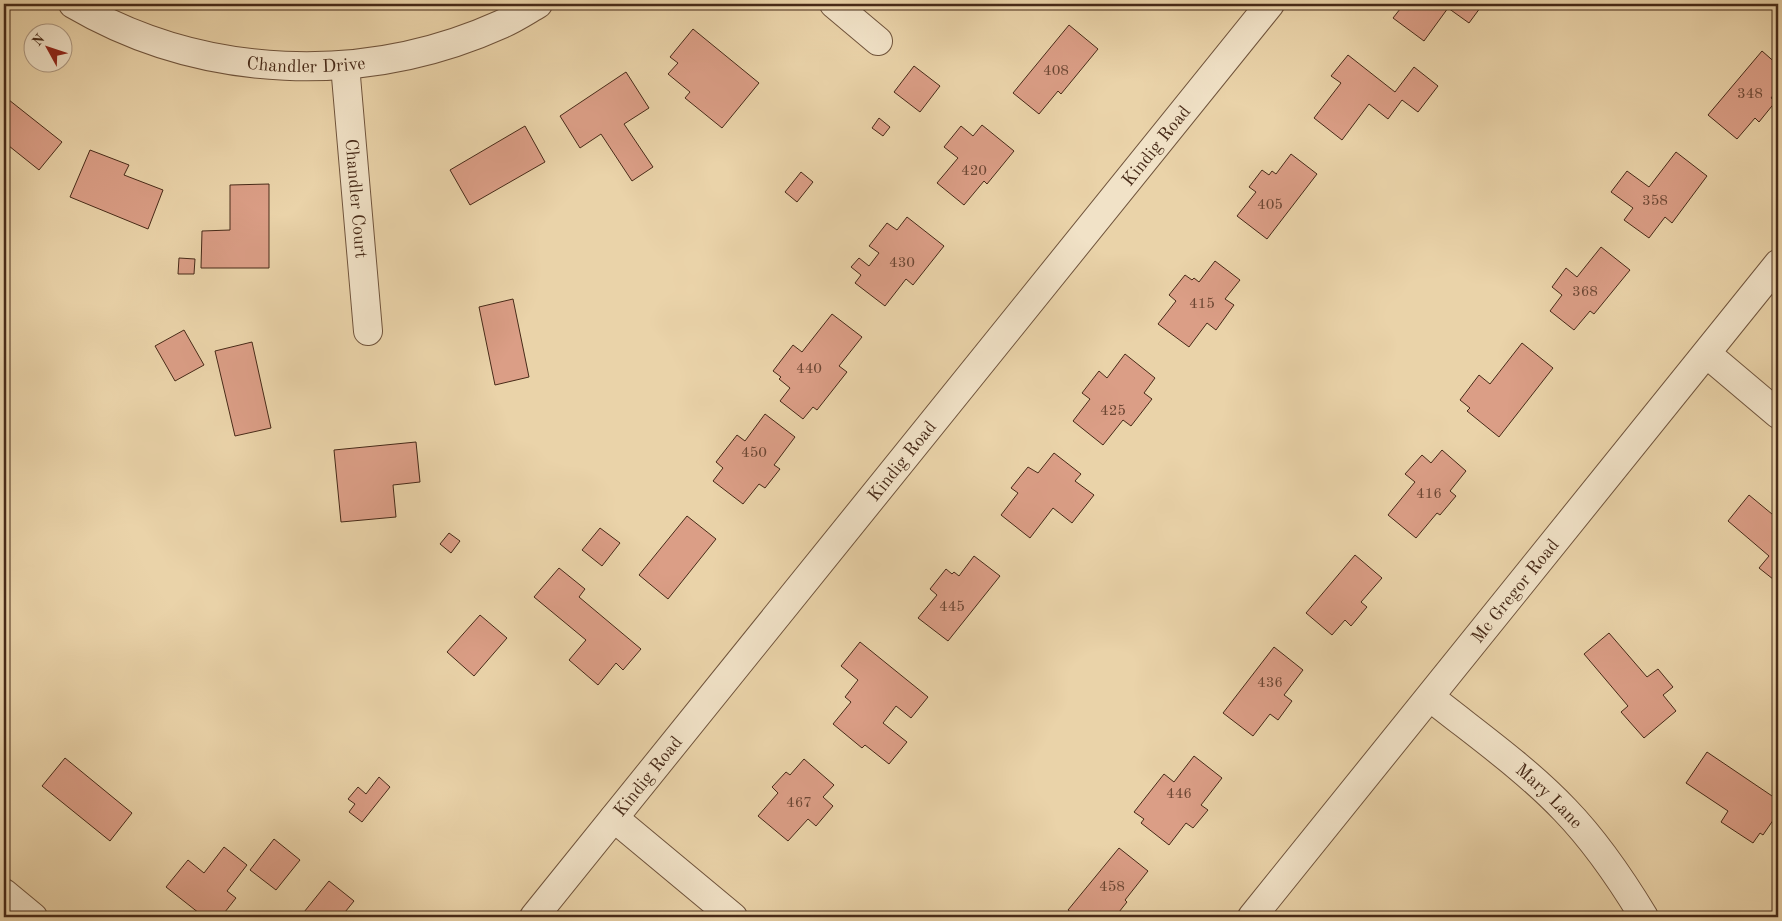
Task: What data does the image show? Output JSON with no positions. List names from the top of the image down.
{
  "streets": {
    "street": [
      "Chandler Drive",
      "Kindig Road",
      "Chandler Court",
      "Mc Gregor Road",
      "Mary Lane"
    ]
  },
  "crossings": [
    ["Chandler Drive", "Chandler Court"],
    ["Mc Gregor Road", "Mary Lane"]
  ],
  "house_numbers": [
    "408",
    "348",
    "420",
    "358",
    "405",
    "430",
    "368",
    "415",
    "440",
    "425",
    "450",
    "416",
    "445",
    "436",
    "446",
    "467",
    "458"
  ],
  "north": "top left"
}
